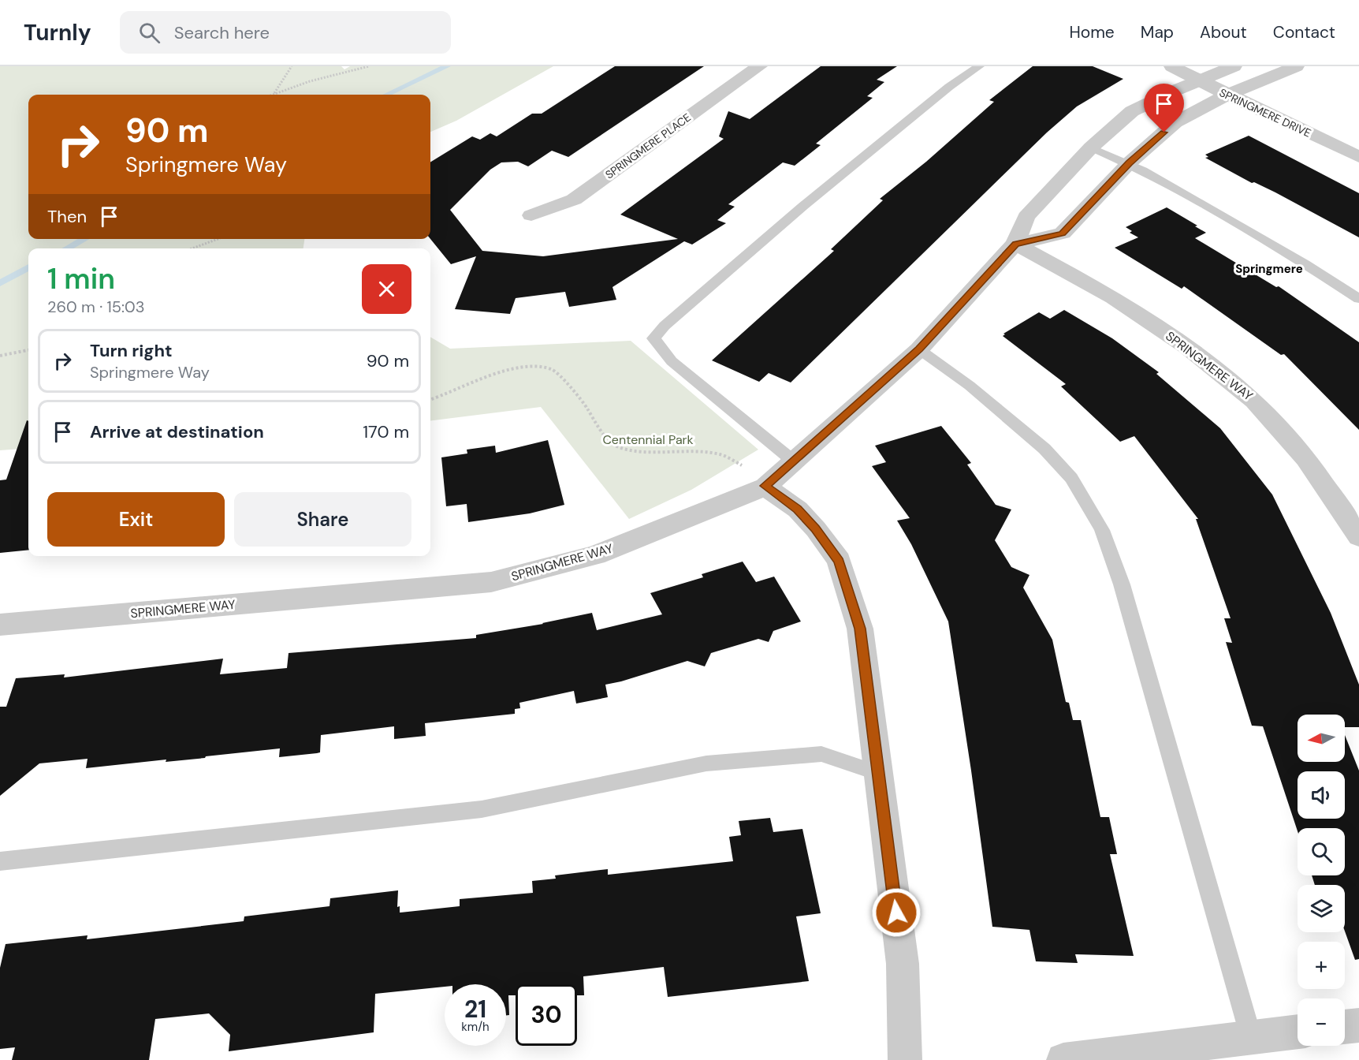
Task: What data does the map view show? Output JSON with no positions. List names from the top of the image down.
{
  "streets": {
    "street": ["SPRINGMERE DRIVE", "SPRINGMERE PLACE", "SPRINGMERE WAY"]
  },
  "crossings": [
    ["SPRINGMERE DRIVE", "SPRINGMERE WAY"]
  ],
  "districts": ["Springmere"],
  "parks": ["Centennial Park"],
  "north": "left",
  "page": {
    "header": "Turnly",
    "search": "Search here",
    "nav": [
      "Home",
      "Map",
      "About",
      "Contact"
    ],
    "turn": ["90 m", "Springmere Way"],
    "then": "Then",
    "heading": ["1 min", "260 m · 15:03"],
    "list": [
      {
        "name": "Turn right",
        "note": "Springmere Way",
        "value": "90 m"
      },
      {
        "name": "Arrive at destination",
        "value": "170 m"
      }
    ],
    "buttons": ["Exit", "Share"],
    "map_buttons": ["+", "−"],
    "speed": "21 km/h",
    "limit": "30"
  }
}
